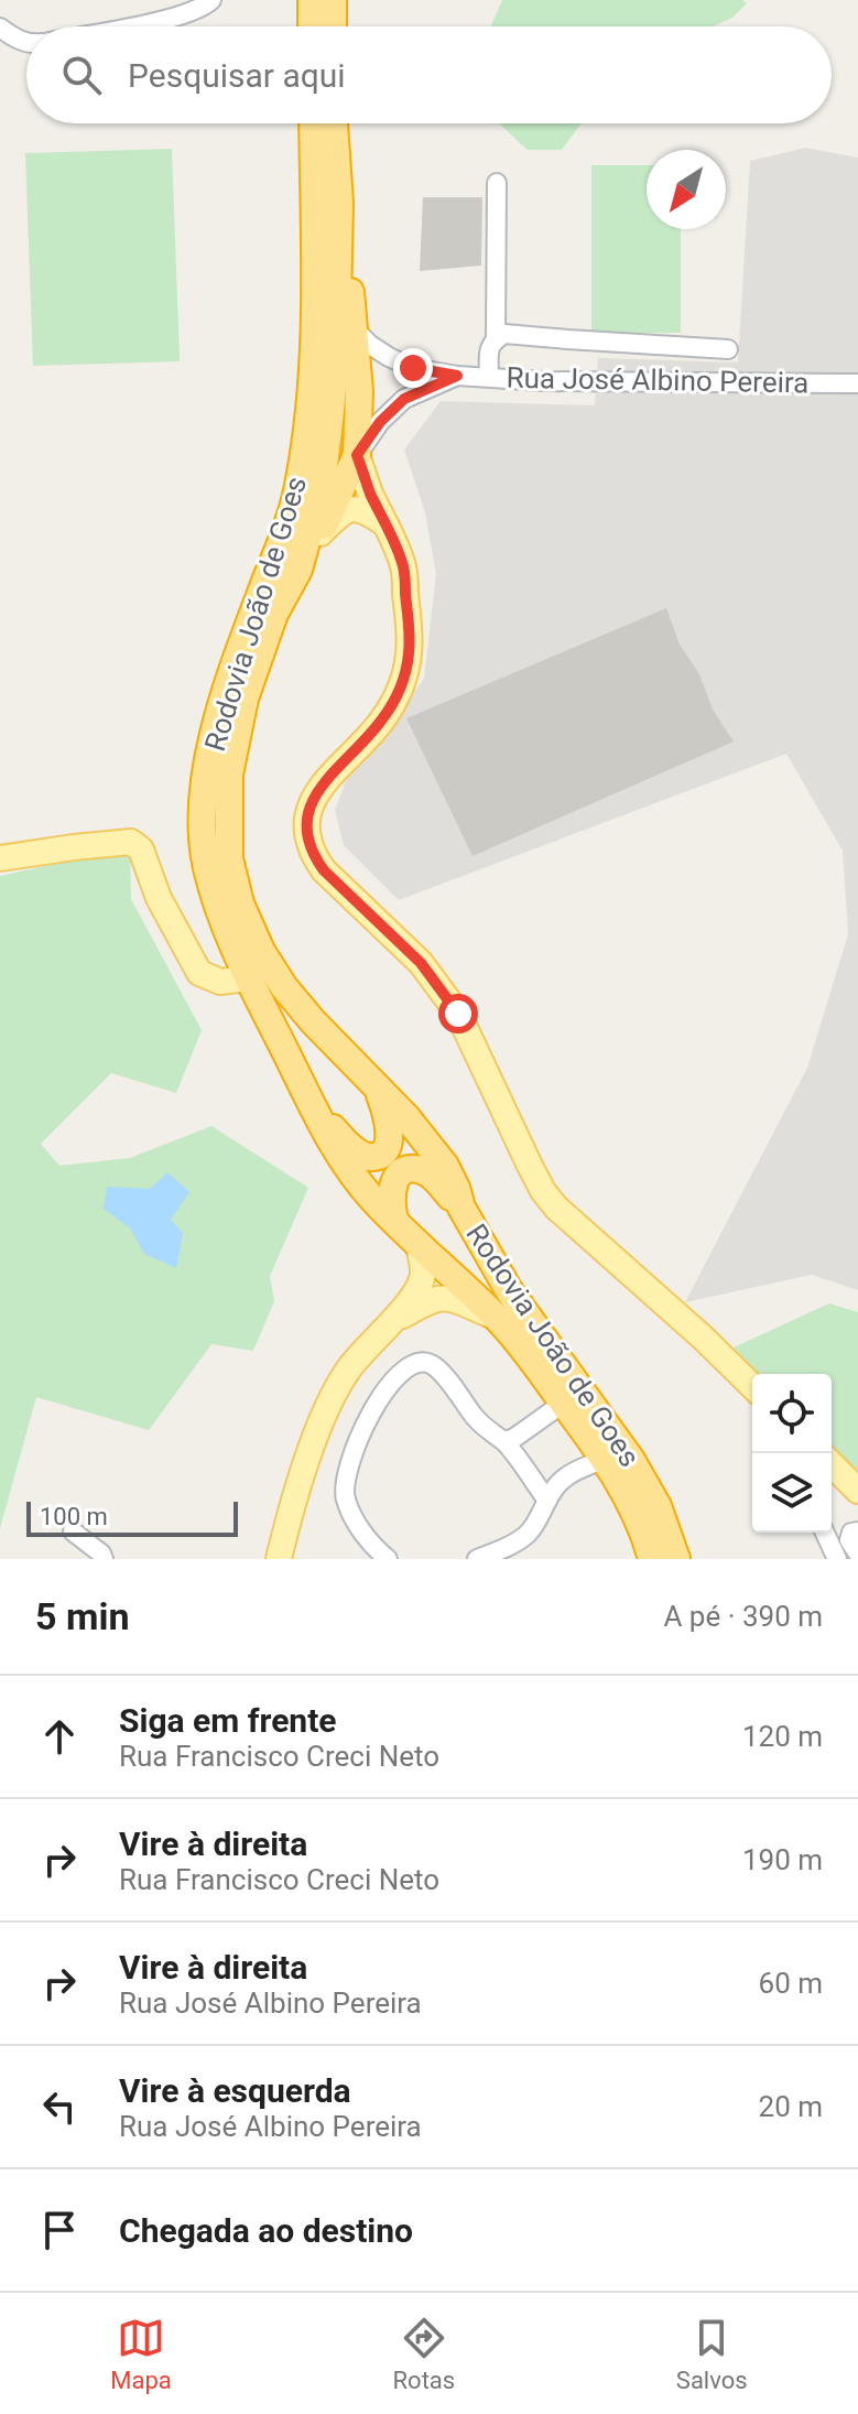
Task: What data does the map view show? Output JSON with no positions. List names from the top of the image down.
{
  "streets": {
    "highway": ["Rodovia João de Goes"],
    "street": ["Rua José Albino Pereira"]
  },
  "scale_bar": "100 m",
  "north": "bottom left",
  "page": {
    "search": "Pesquisar aqui",
    "scale": "100 m",
    "heading": ["5 min", "A pé · 390 m"],
    "list": [
      ["Siga em frente", "Rua Francisco Creci Neto", "120 m"],
      ["Vire à direita", "Rua Francisco Creci Neto", "190 m"],
      ["Vire à direita", "Rua José Albino Pereira", "60 m"],
      ["Vire à esquerda", "Rua José Albino Pereira", "20 m"],
      "Chegada ao destino"
    ],
    "nav": ["Mapa", "Rotas", "Salvos"]
  }
}
